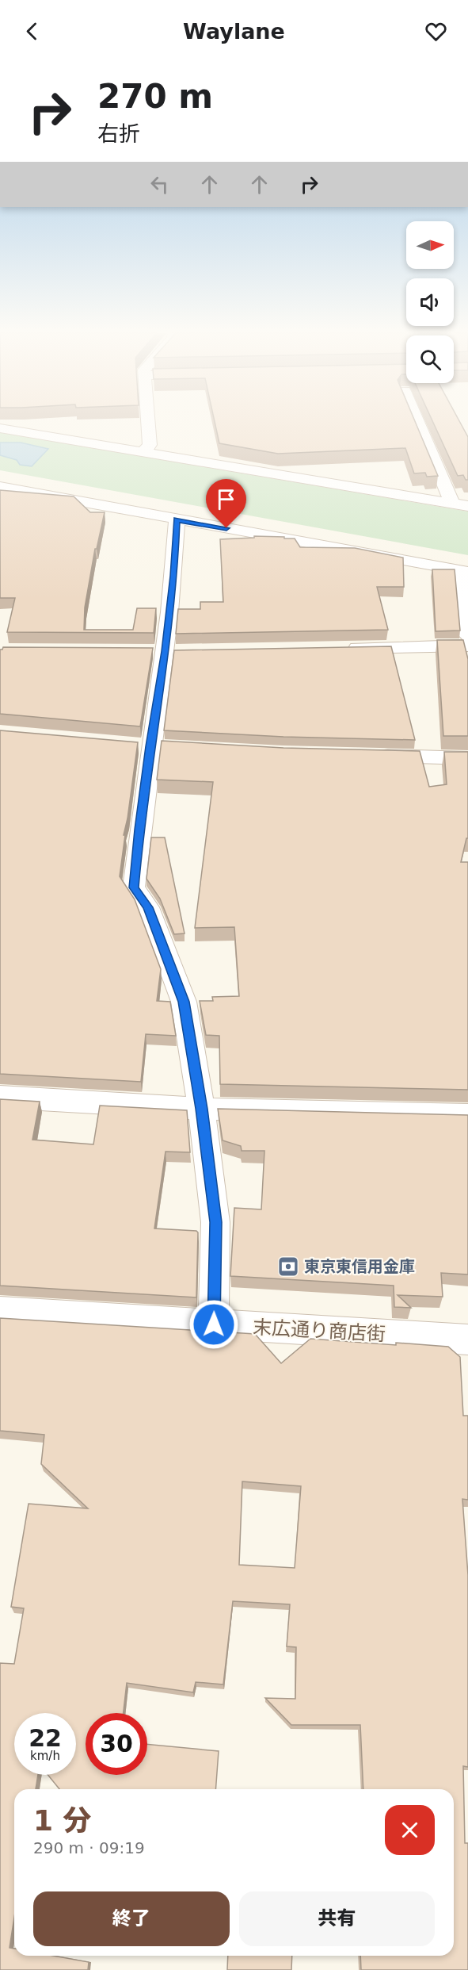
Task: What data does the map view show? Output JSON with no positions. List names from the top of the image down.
{
  "streets": {
    "street": ["末広通り商店街"]
  },
  "places": {
    "bank": ["東京東信用金庫"]
  },
  "north": "right",
  "page": {
    "header": "Waylane",
    "turn": ["270 m", "右折"],
    "speed": "22 km/h",
    "limit": "30",
    "heading": ["1 分", "290 m · 09:19"],
    "buttons": ["終了", "共有"]
  }
}
